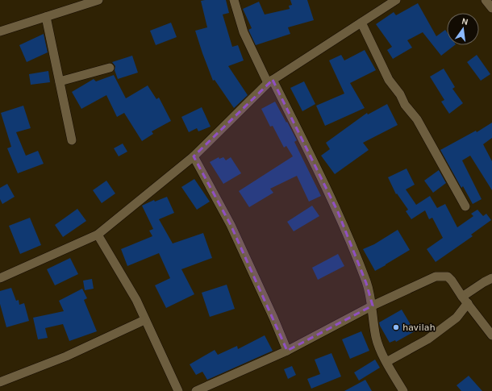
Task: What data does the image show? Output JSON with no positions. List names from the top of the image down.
{
  "places": ["havilah"],
  "north": "top"
}
